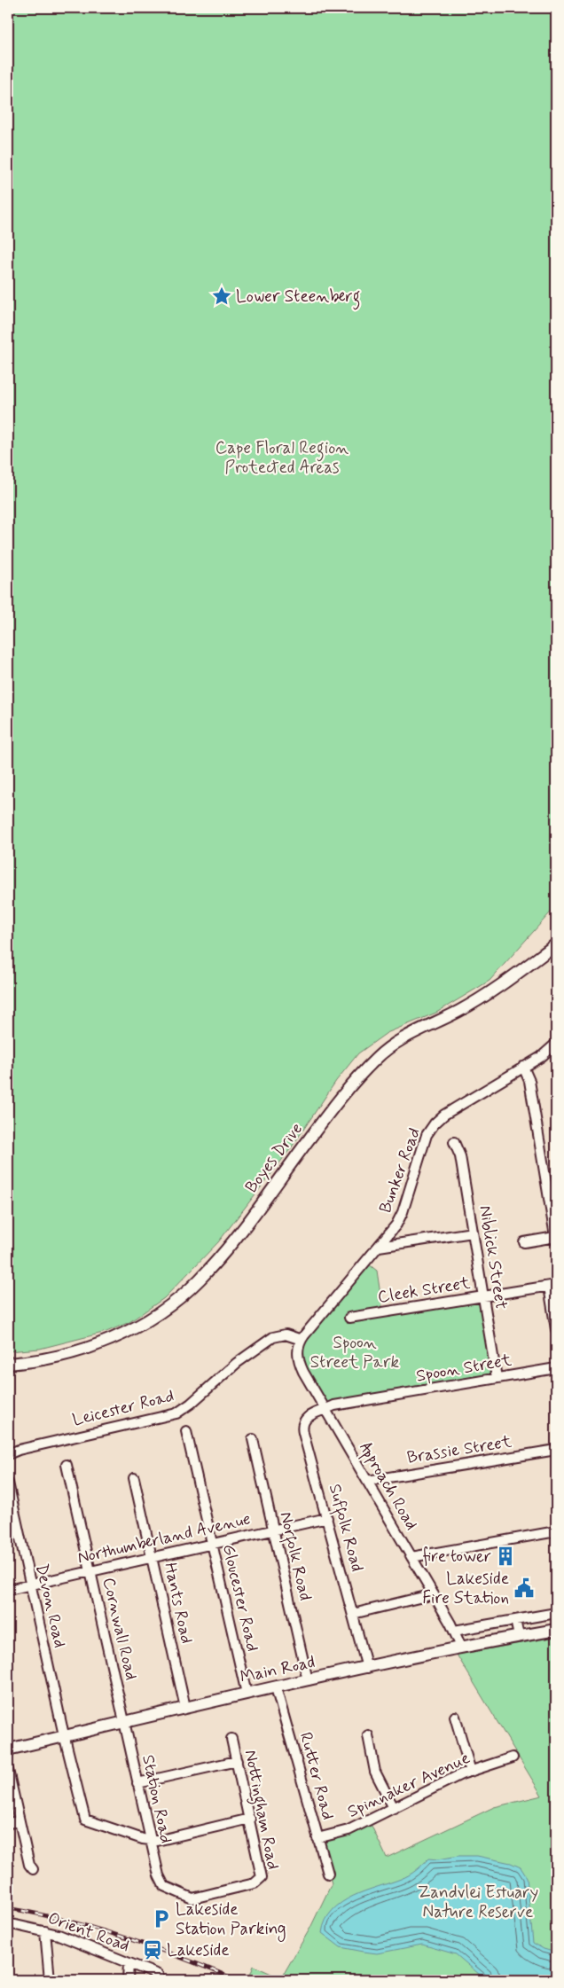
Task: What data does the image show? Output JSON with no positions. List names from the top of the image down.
{
  "streets": {
    "main road": ["Boyes Drive", "Main Road"],
    "street": [
      "Bunker Road",
      "Niblick Street",
      "Cleek Street",
      "Spoon Street",
      "Leicester Road",
      "Brassie Street",
      "Approach Road",
      "Suffolk Road",
      "Northumberland Avenue",
      "Norfolk Road",
      "Gloucester Road",
      "Hants Road",
      "Devon Road",
      "Cornwall Road",
      "Rutter Road",
      "Spinnaker Avenue",
      "Station Road",
      "Nottingham Road",
      "Orient Road"
    ]
  },
  "crossings": [
    ["Bunker Road", "Leicester Road"],
    ["Bunker Road", "Approach Road"],
    ["Niblick Street", "Cleek Street"],
    ["Niblick Street", "Spoon Street"],
    ["Spoon Street", "Approach Road"],
    ["Spoon Street", "Suffolk Road"],
    ["Leicester Road", "Approach Road"],
    ["Brassie Street", "Approach Road"],
    ["Approach Road", "Suffolk Road"],
    ["Approach Road", "Main Road"],
    ["Suffolk Road", "Northumberland Avenue"],
    ["Suffolk Road", "Main Road"],
    ["Northumberland Avenue", "Norfolk Road"],
    ["Northumberland Avenue", "Gloucester Road"],
    ["Northumberland Avenue", "Hants Road"],
    ["Northumberland Avenue", "Devon Road"],
    ["Northumberland Avenue", "Cornwall Road"],
    ["Norfolk Road", "Main Road"],
    ["Gloucester Road", "Main Road"],
    ["Hants Road", "Main Road"],
    ["Devon Road", "Main Road"],
    ["Devon Road", "Station Road"],
    ["Cornwall Road", "Main Road"],
    ["Cornwall Road", "Station Road"],
    ["Main Road", "Rutter Road"],
    ["Main Road", "Station Road"],
    ["Rutter Road", "Spinnaker Avenue"],
    ["Station Road", "Nottingham Road"]
  ],
  "parks": ["Cape Floral Region Protected Areas", "Spoon Street Park", "Zandvlei Estuary Nature Reserve"],
  "places": {
    "place": ["Lower Steenberg"],
    "building": ["fire tower"],
    "public building": ["Lakeside Fire Station"],
    "parking": ["Lakeside Station Parking"],
    "station": ["Lakeside"]
  }
}
